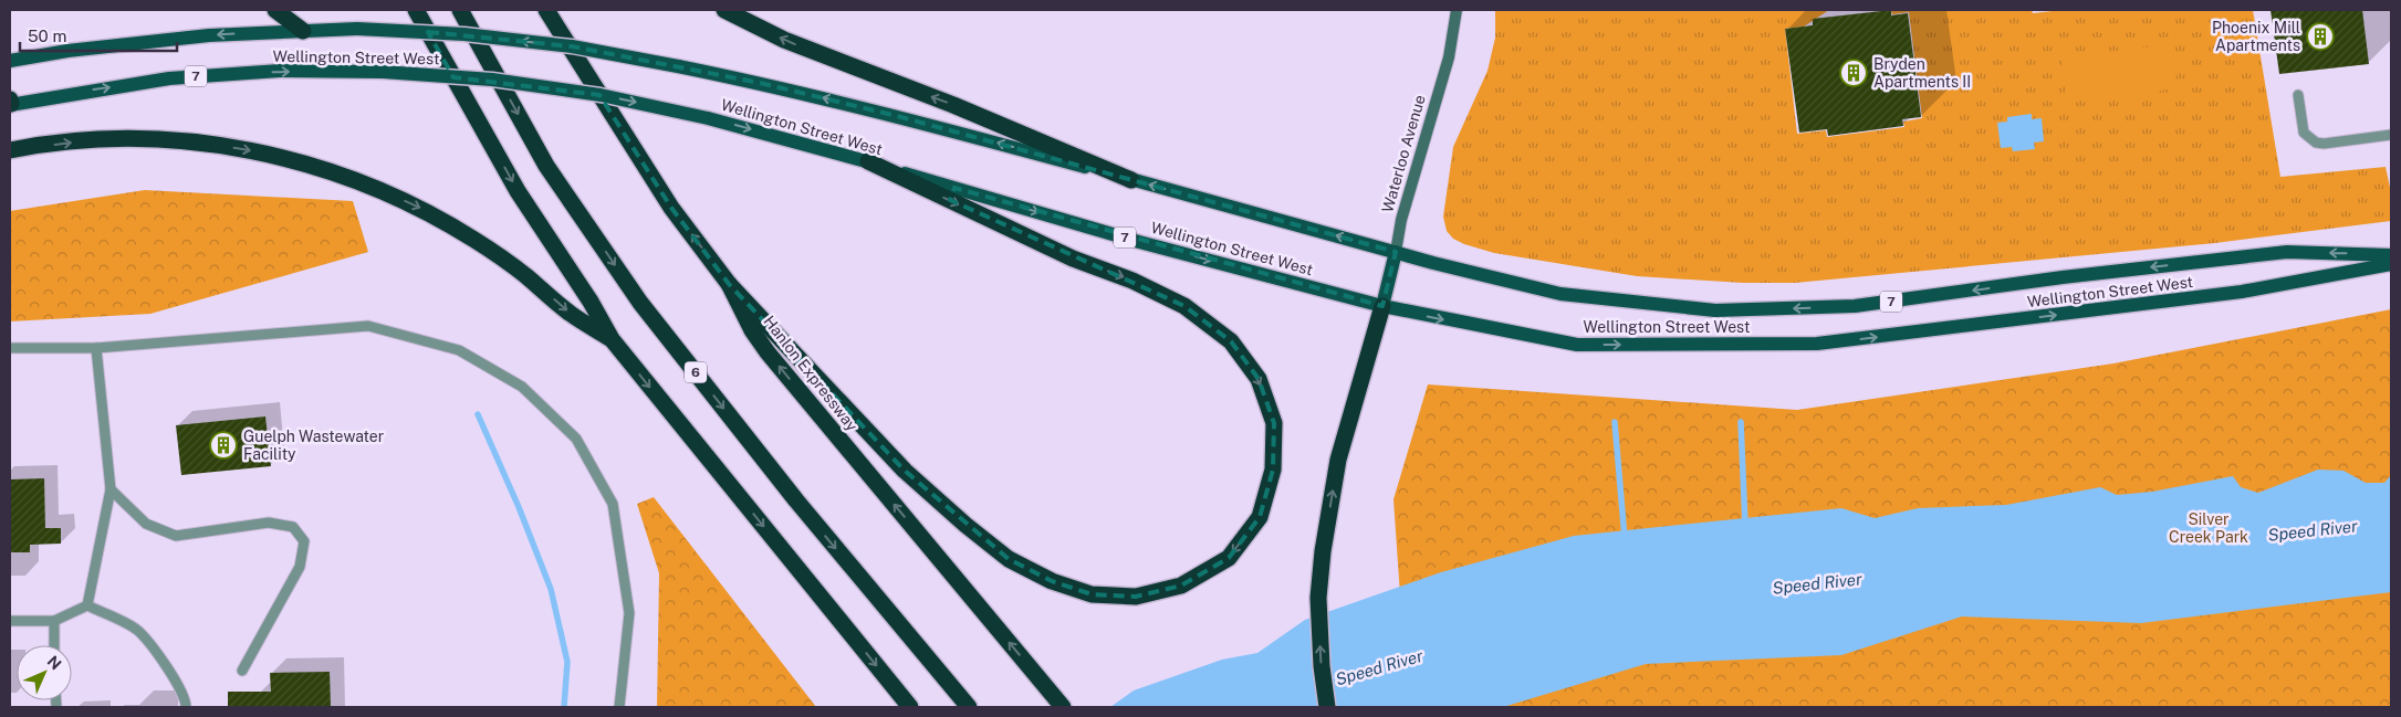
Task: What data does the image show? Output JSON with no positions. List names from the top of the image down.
{
  "streets": {
    "highway": ["6", "Hanlon Expressway"],
    "main road": ["Wellington Street West", "7", "Waterloo Avenue"]
  },
  "crossings": [
    ["Wellington Street West", "Waterloo Avenue"]
  ],
  "water": ["Speed River"],
  "parks": ["Silver Creek Park"],
  "places": {
    "building": ["Phoenix Mill Apartments", "Bryden Apartments II", "Guelph Wastewater Facility"]
  },
  "scale_bar": "50 m",
  "north": "top right"
}
